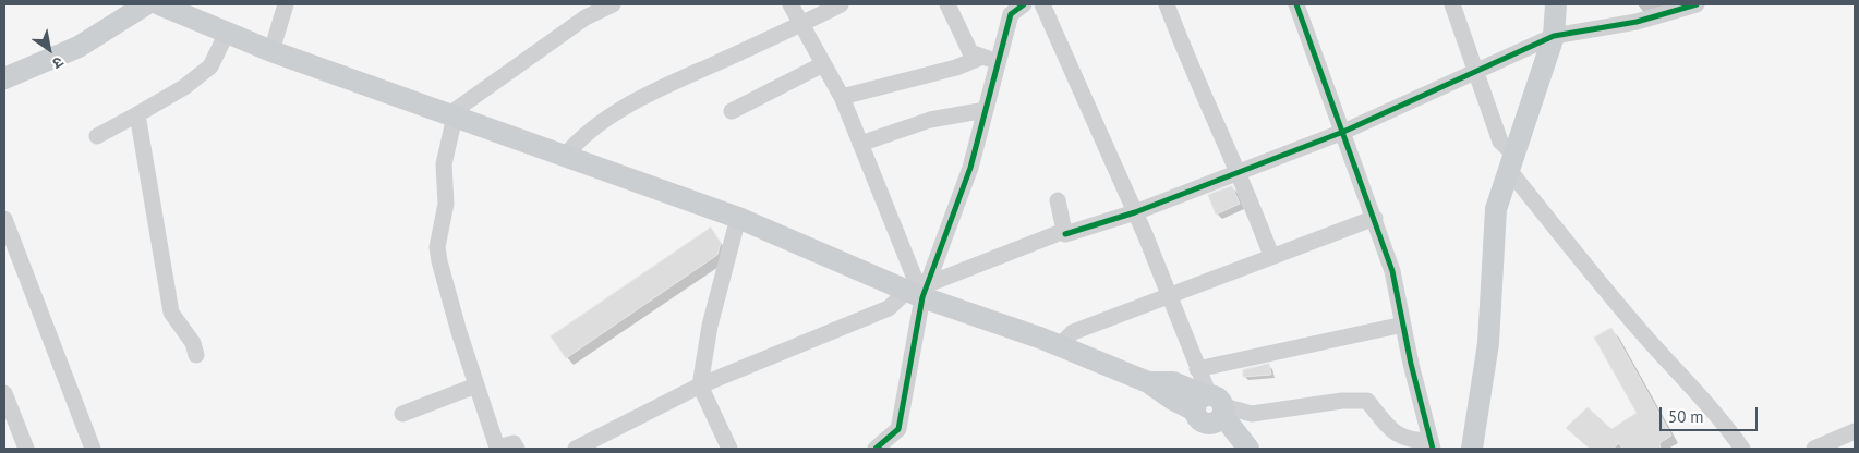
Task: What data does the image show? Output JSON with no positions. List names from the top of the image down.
{
  "scale_bar": "50 m",
  "north": "bottom right"
}
